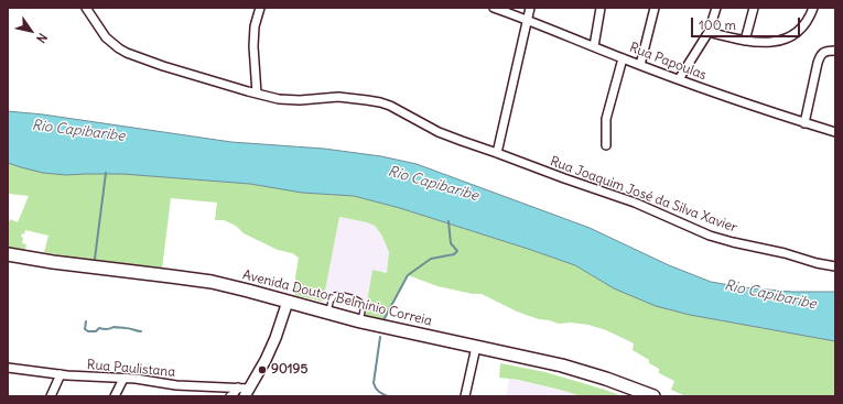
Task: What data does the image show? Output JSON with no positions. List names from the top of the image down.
{
  "streets": {
    "main road": ["Avenida Doutor Belmínio Correia"],
    "street": ["Rua Papoulas", "Rua Joaquim José da Silva Xavier", "Rua Paulistana"]
  },
  "water": ["Rio Capibaribe"],
  "places": ["90195"],
  "scale_bar": "100 m",
  "north": "bottom right"
}
